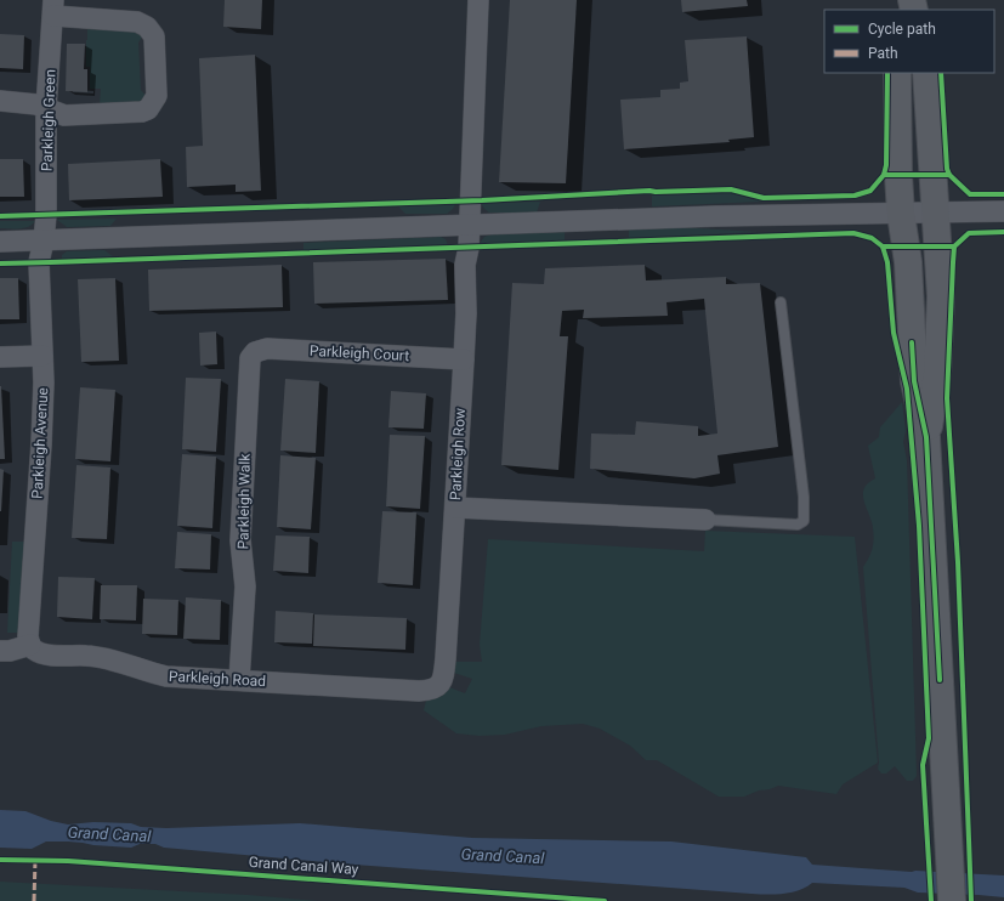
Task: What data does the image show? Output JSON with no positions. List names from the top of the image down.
{
  "streets": {
    "street": [
      "Parkleigh Green",
      "Parkleigh Court",
      "Parkleigh Avenue",
      "Parkleigh Row",
      "Parkleigh Walk",
      "Parkleigh Road"
    ],
    "cycle path": ["Grand Canal Way"]
  },
  "crossings": [
    ["Parkleigh Green", "Parkleigh Avenue"],
    ["Parkleigh Court", "Parkleigh Row"],
    ["Parkleigh Court", "Parkleigh Walk"],
    ["Parkleigh Avenue", "Parkleigh Road"],
    ["Parkleigh Row", "Parkleigh Road"],
    ["Parkleigh Walk", "Parkleigh Road"]
  ],
  "water": ["Grand Canal"],
  "legend": ["Cycle path", "Path"]
}
